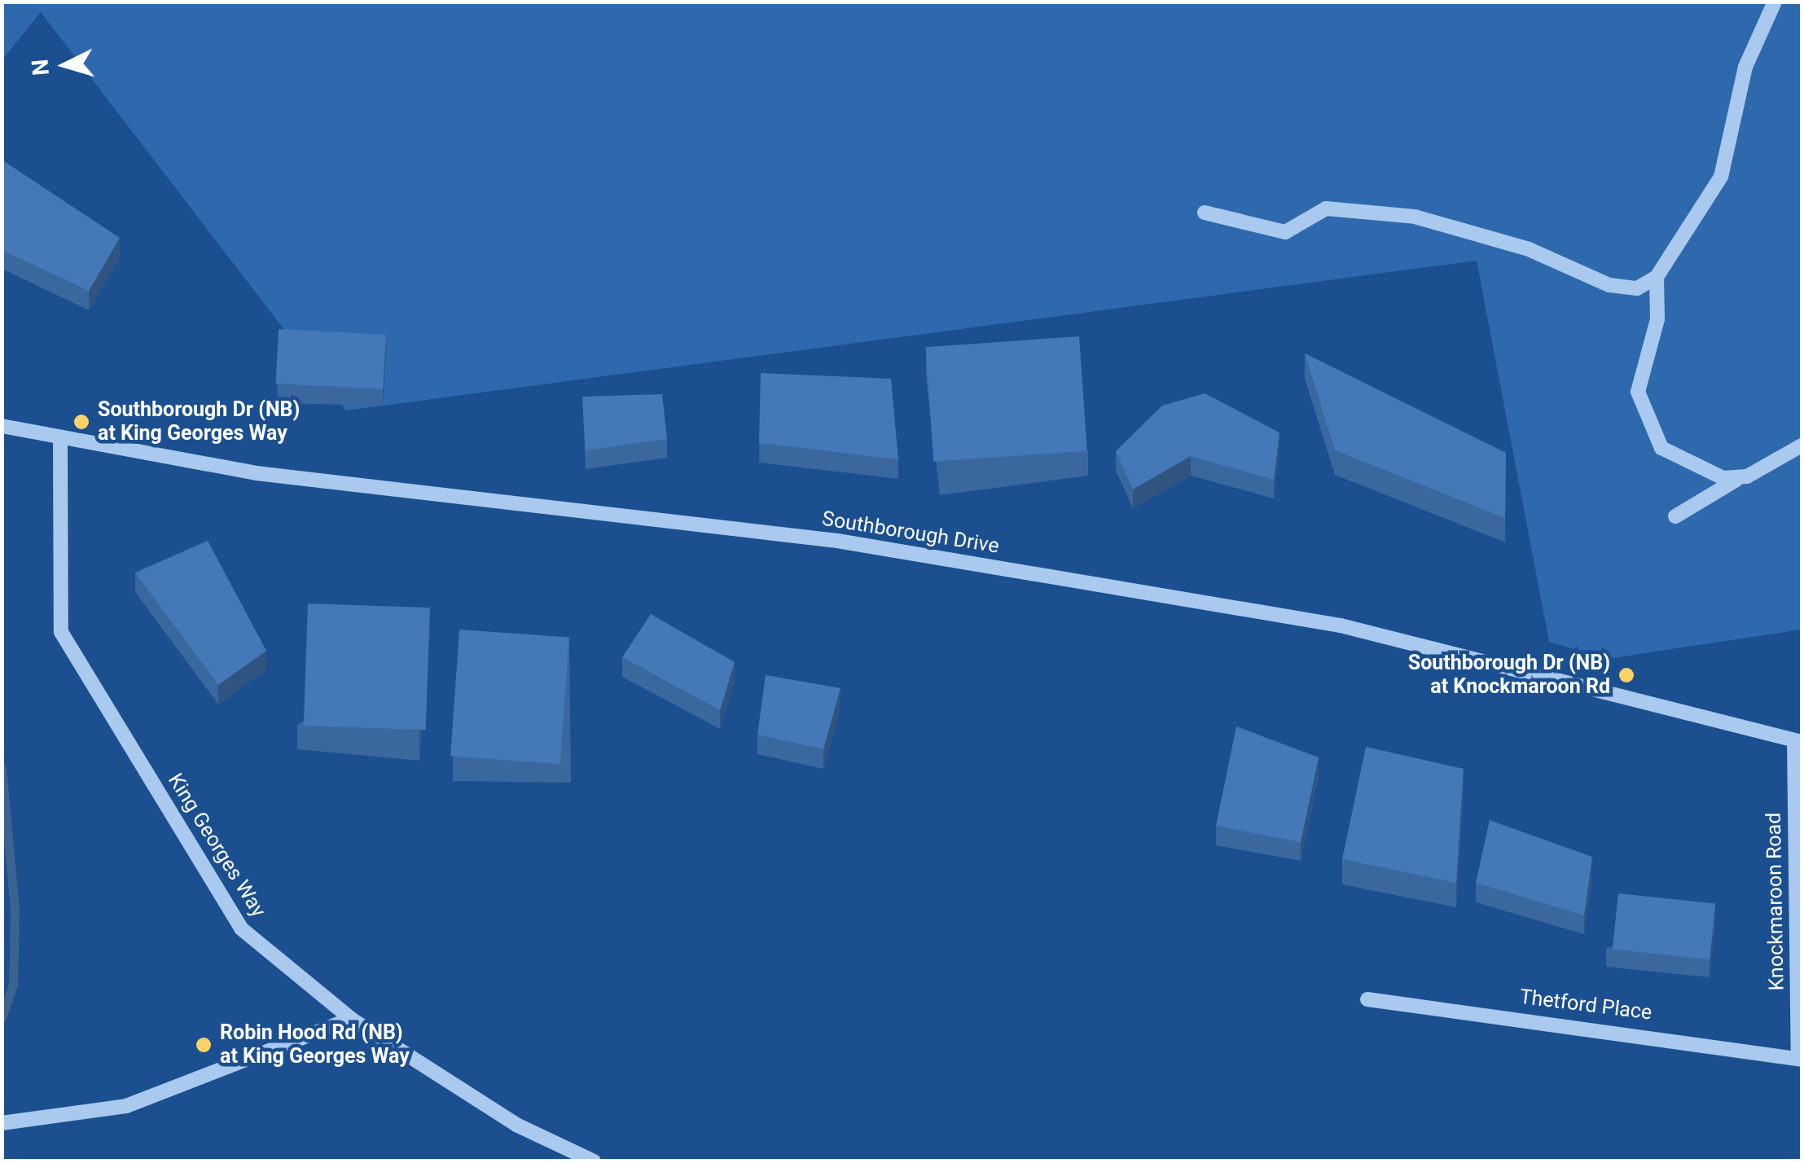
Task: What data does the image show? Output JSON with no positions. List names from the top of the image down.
{
  "streets": {
    "street": [
      "Southborough Drive",
      "King Georges Way",
      "Knockmaroon Road",
      "Thetford Place"
    ]
  },
  "crossings": [
    ["Southborough Drive", "King Georges Way"],
    ["Southborough Drive", "Knockmaroon Road"],
    ["Knockmaroon Road", "Thetford Place"]
  ],
  "places": ["Southborough Dr (NB) at King Georges Way", "Southborough Dr (NB) at Knockmaroon Rd", "Robin Hood Rd (NB) at King Georges Way"],
  "north": "left"
}
